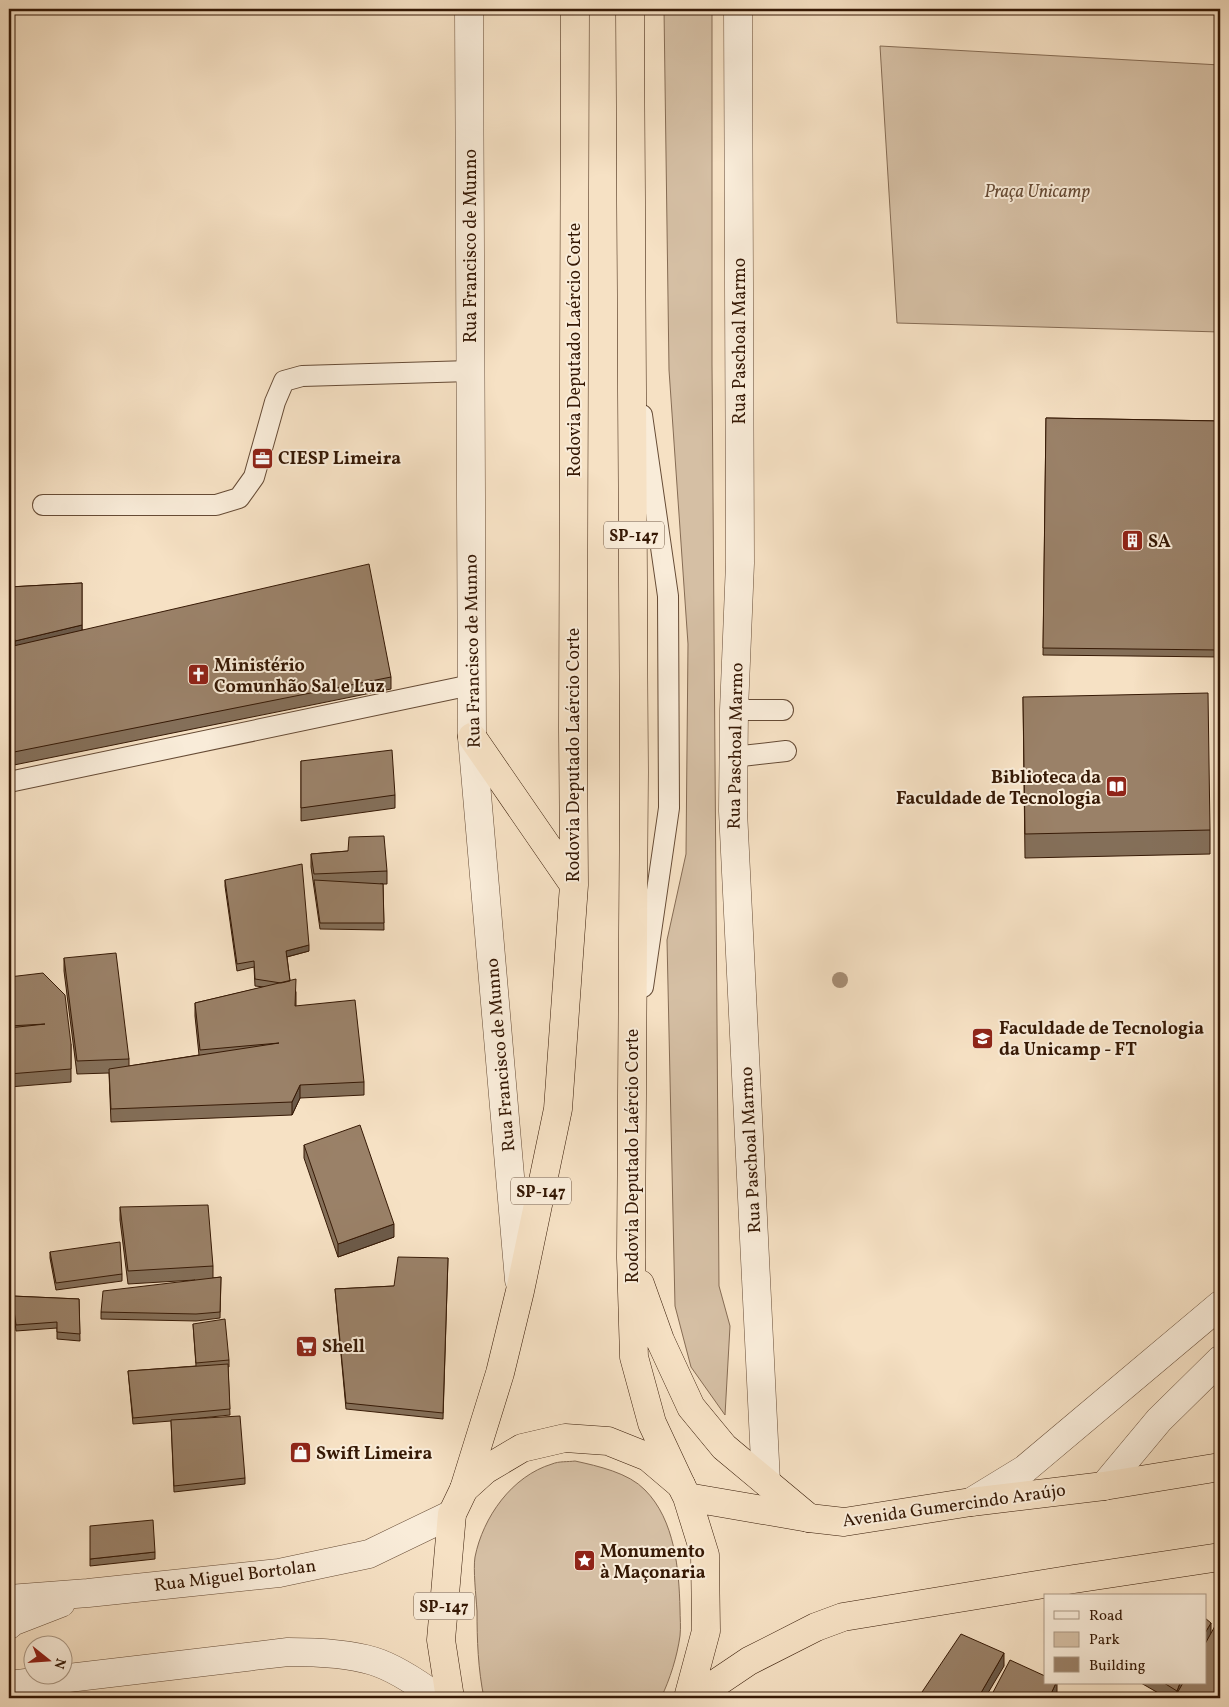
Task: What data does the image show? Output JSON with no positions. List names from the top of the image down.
{
  "streets": {
    "highway": ["Rodovia Deputado Laércio Corte", "SP-147", "Avenida Gumercindo Araújo"],
    "street": ["Rua Francisco de Munno", "Rua Paschoal Marmo", "Rua Miguel Bortolan"]
  },
  "crossings": [
    ["Rua Francisco de Munno", "Rodovia Deputado Laércio Corte"],
    ["Rodovia Deputado Laércio Corte", "SP-147"],
    ["Rodovia Deputado Laércio Corte", "Avenida Gumercindo Araújo"],
    ["SP-147", "Avenida Gumercindo Araújo"],
    ["SP-147", "Rua Miguel Bortolan"]
  ],
  "parks": ["Praça Unicamp"],
  "places": {
    "office": ["CIESP Limeira"],
    "building": ["SA"],
    "church": ["Ministério Comunhão Sal e Luz"],
    "library": ["Biblioteca da Faculdade de Tecnologia"],
    "school or university": ["Faculdade de Tecnologia da Unicamp - FT"],
    "supermarket": ["Shell"],
    "shop": ["Swift Limeira"],
    "place": ["Monumento à Maçonaria"]
  },
  "legend": ["Road", "Park", "Building"],
  "north": "right"
}
